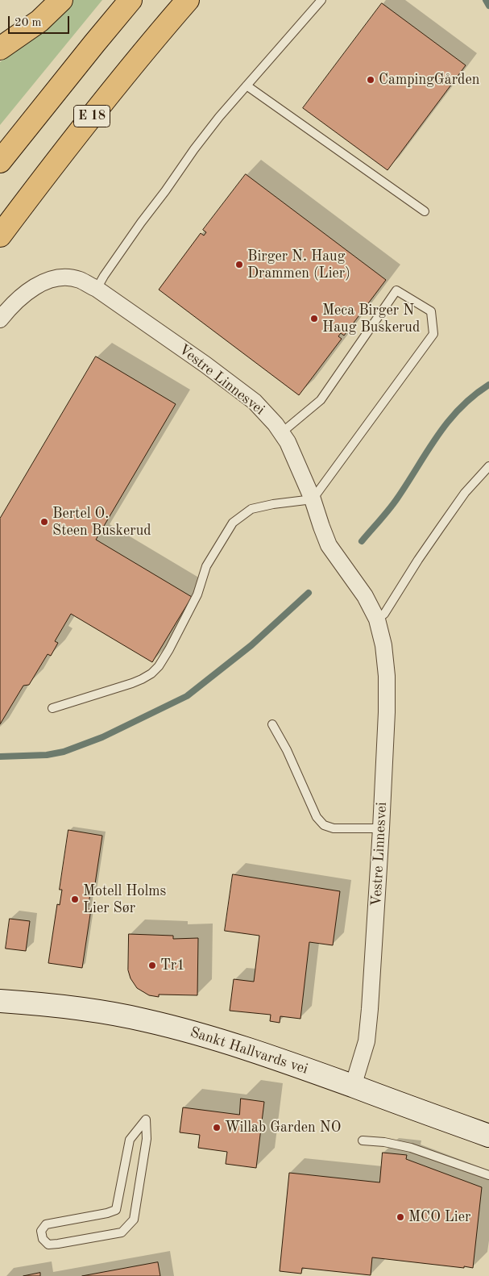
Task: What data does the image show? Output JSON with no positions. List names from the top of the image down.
{
  "streets": {
    "highway": ["E 18"],
    "main road": ["Sankt Hallvards vei"],
    "street": ["Vestre Linnesvei"]
  },
  "crossings": [
    ["Vestre Linnesvei", "Sankt Hallvards vei"]
  ],
  "places": [
    "CampingGården",
    "Birger N. Haug Drammen (Lier)",
    "Meca Birger N Haug Buskerud",
    "Bertel O. Steen Buskerud",
    "Motell Holms Lier Sør",
    "Tr1",
    "Willab Garden NO",
    "MCO Lier"
  ],
  "scale_bar": "20 m"
}
